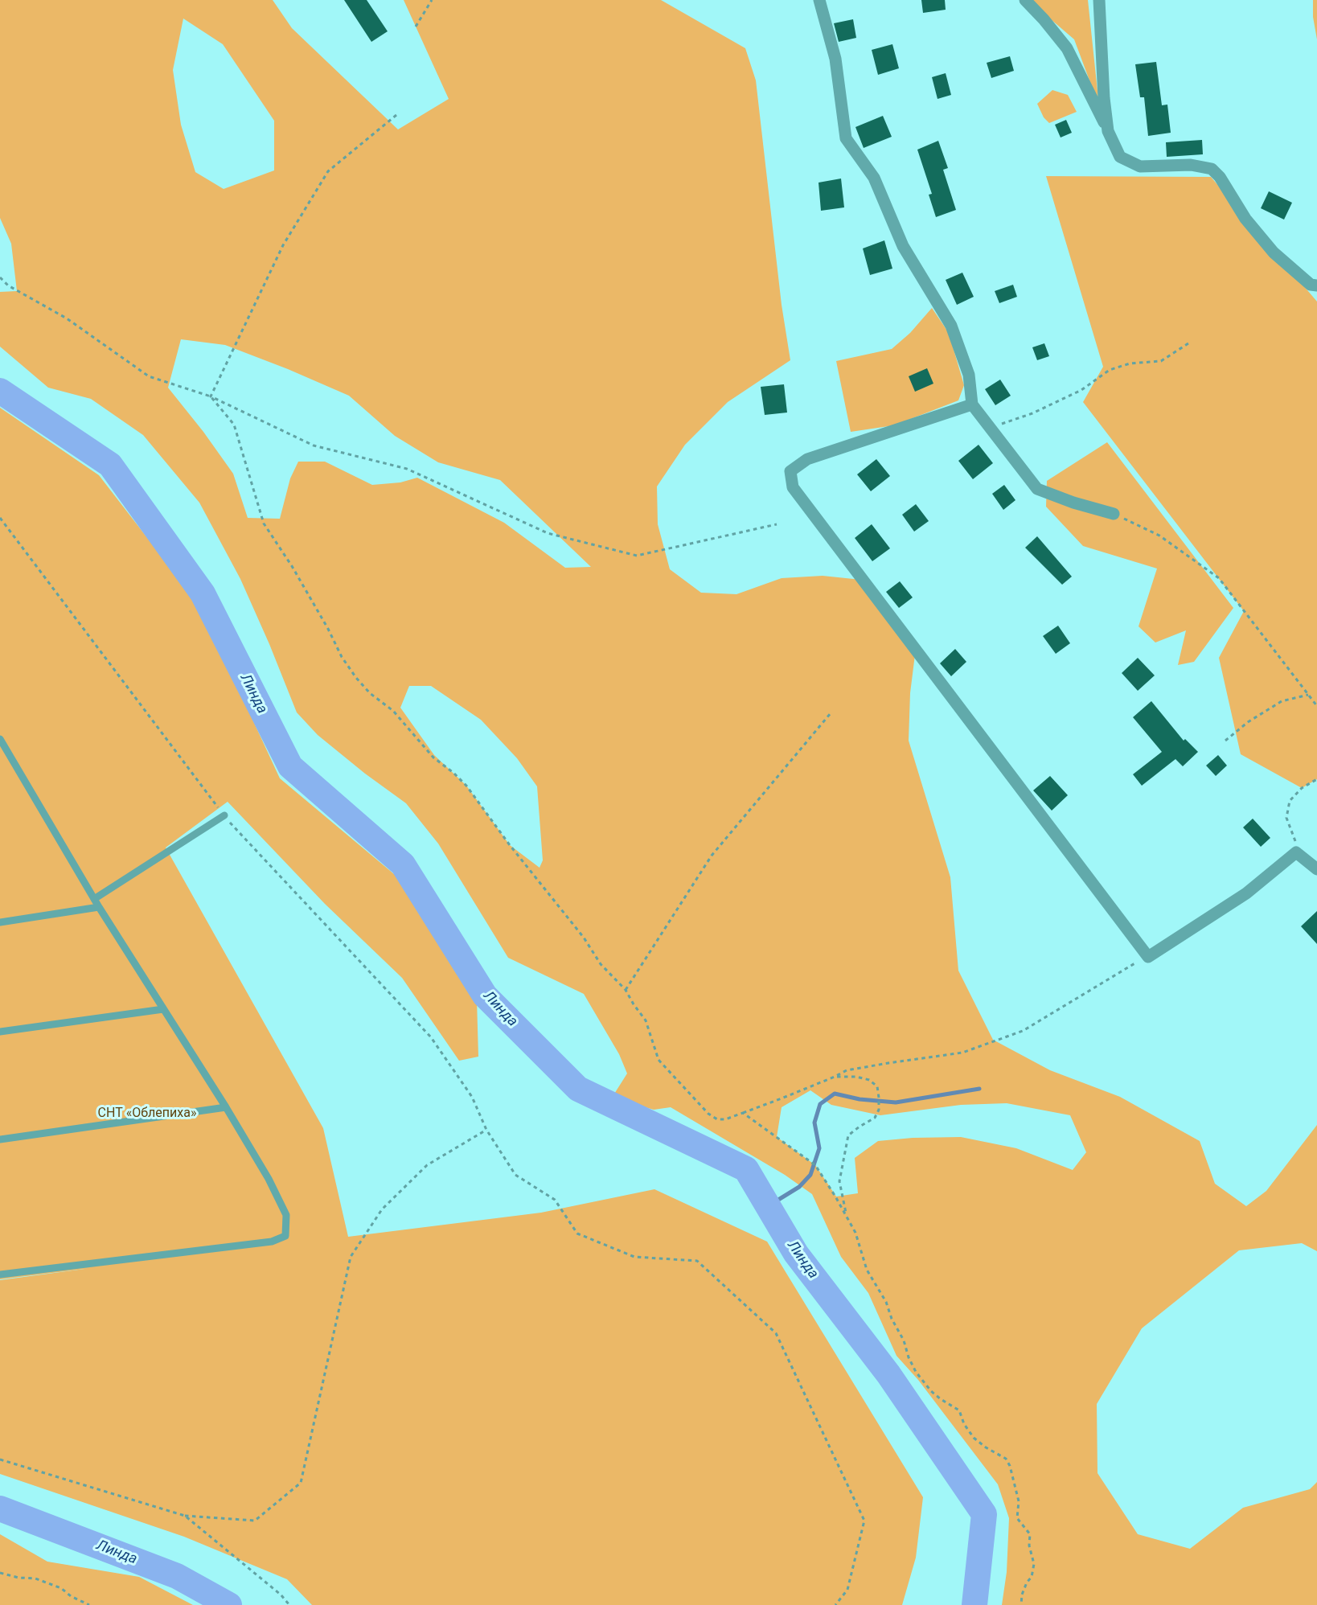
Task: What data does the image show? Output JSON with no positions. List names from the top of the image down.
{
  "water": ["Линда"],
  "parks": ["СНТ «Облепиха»"]
}
